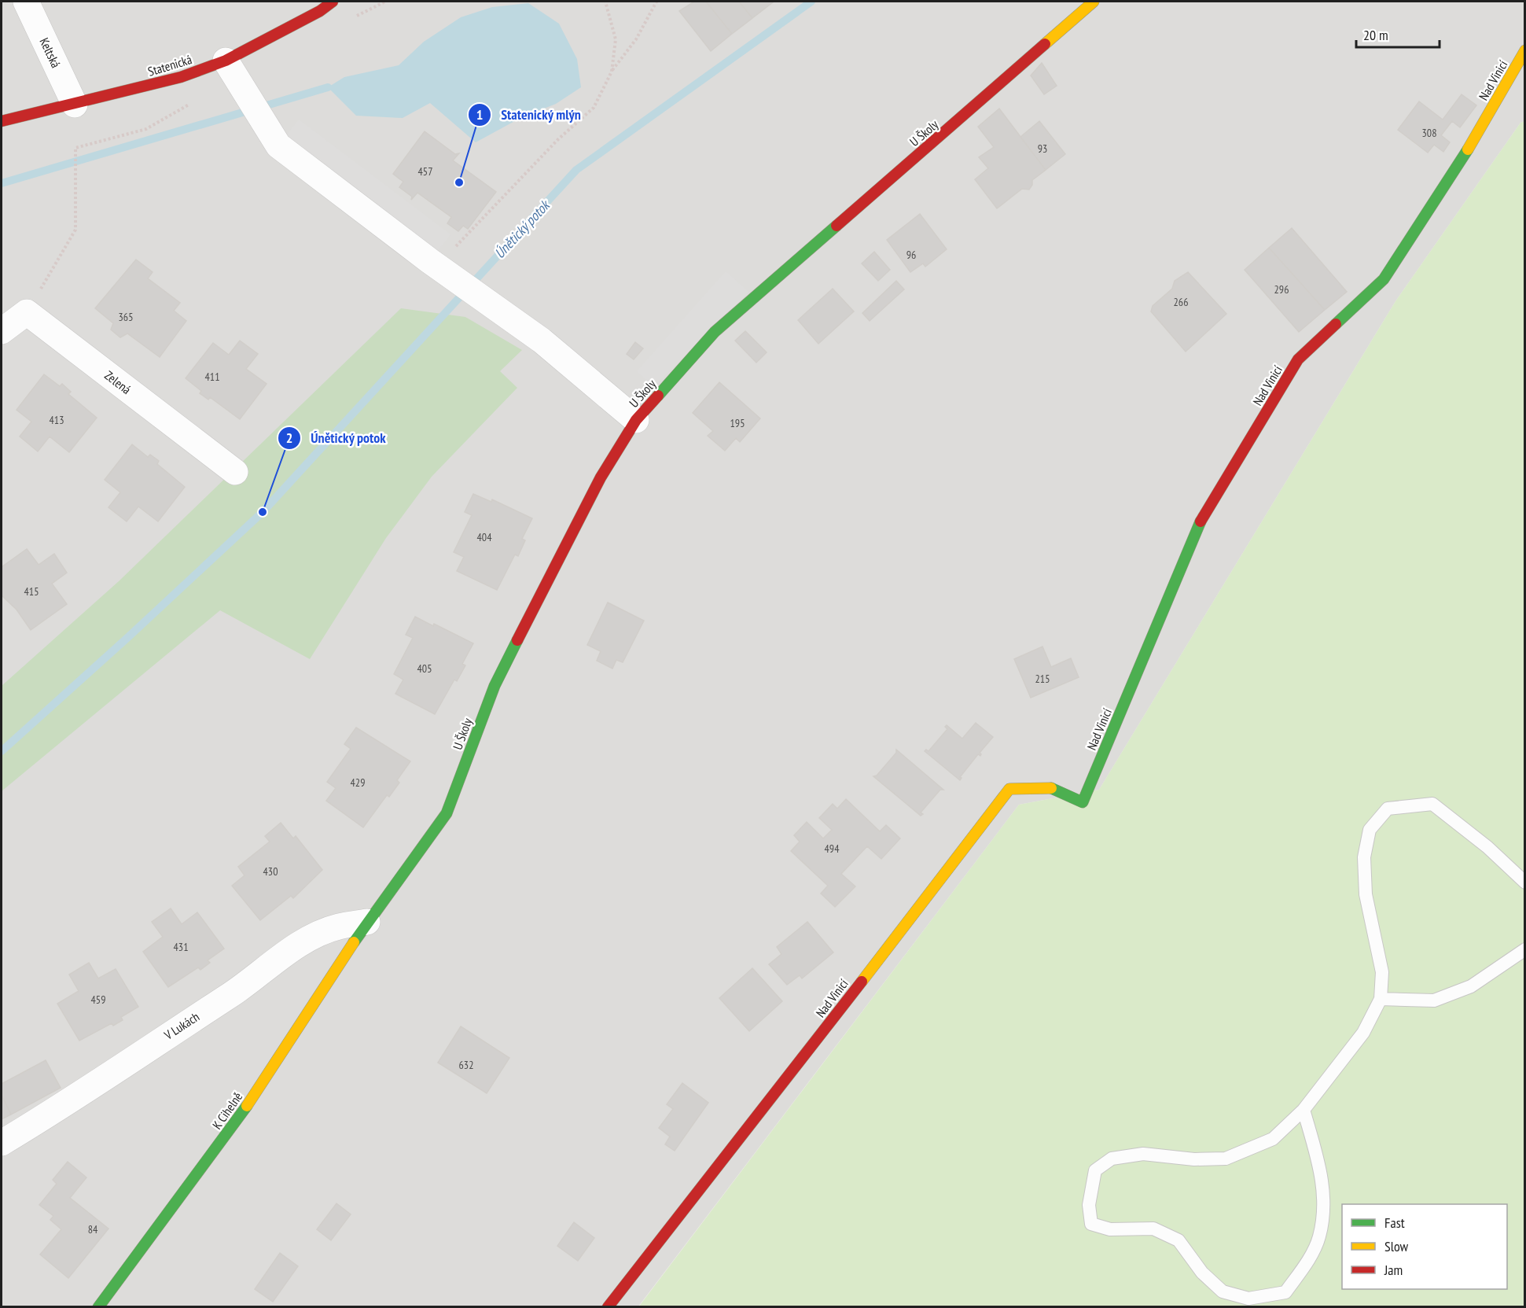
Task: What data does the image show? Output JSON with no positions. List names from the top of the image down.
{
  "streets": {
    "street": [
      "Keltská",
      "Statenická",
      "Nad Vinicí",
      "U Školy",
      "Zelená",
      "V Lukách",
      "K Cihelně"
    ]
  },
  "crossings": [
    ["Keltská", "Statenická"],
    ["U Školy", "V Lukách"],
    ["U Školy", "K Cihelně"],
    ["V Lukách", "K Cihelně"]
  ],
  "water": ["Únětický potok"],
  "places": ["Statenický mlýn", "Únětický potok"],
  "house_numbers": [
    "308",
    "93",
    "457",
    "96",
    "296",
    "266",
    "365",
    "411",
    "413",
    "195",
    "404",
    "415",
    "405",
    "215",
    "429",
    "494",
    "430",
    "431",
    "459",
    "632",
    "84"
  ],
  "legend": ["Fast", "Slow", "Jam"],
  "scale_bar": "20 m"
}
